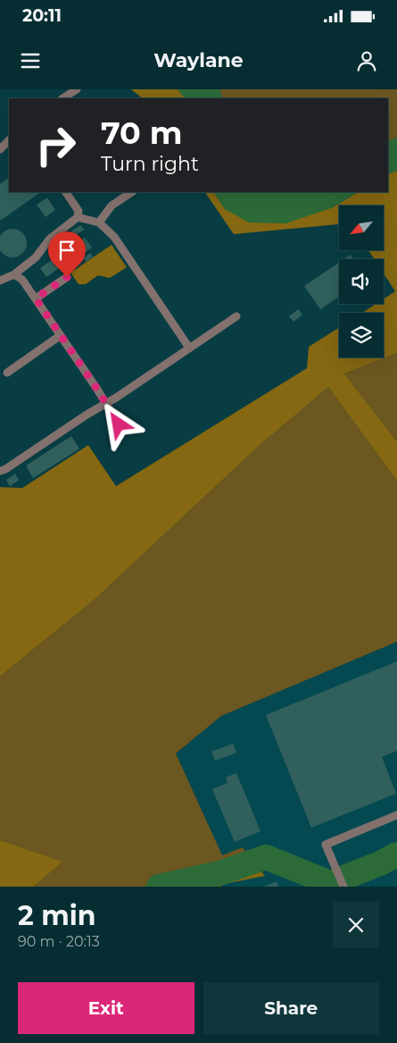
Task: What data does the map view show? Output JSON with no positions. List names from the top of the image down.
{
  "north": "bottom left",
  "page": {
    "status": "20:11",
    "header": "Waylane",
    "turn": ["70 m", "Turn right"],
    "heading": ["2 min", "90 m · 20:13"],
    "buttons": ["Exit", "Share"]
  }
}
